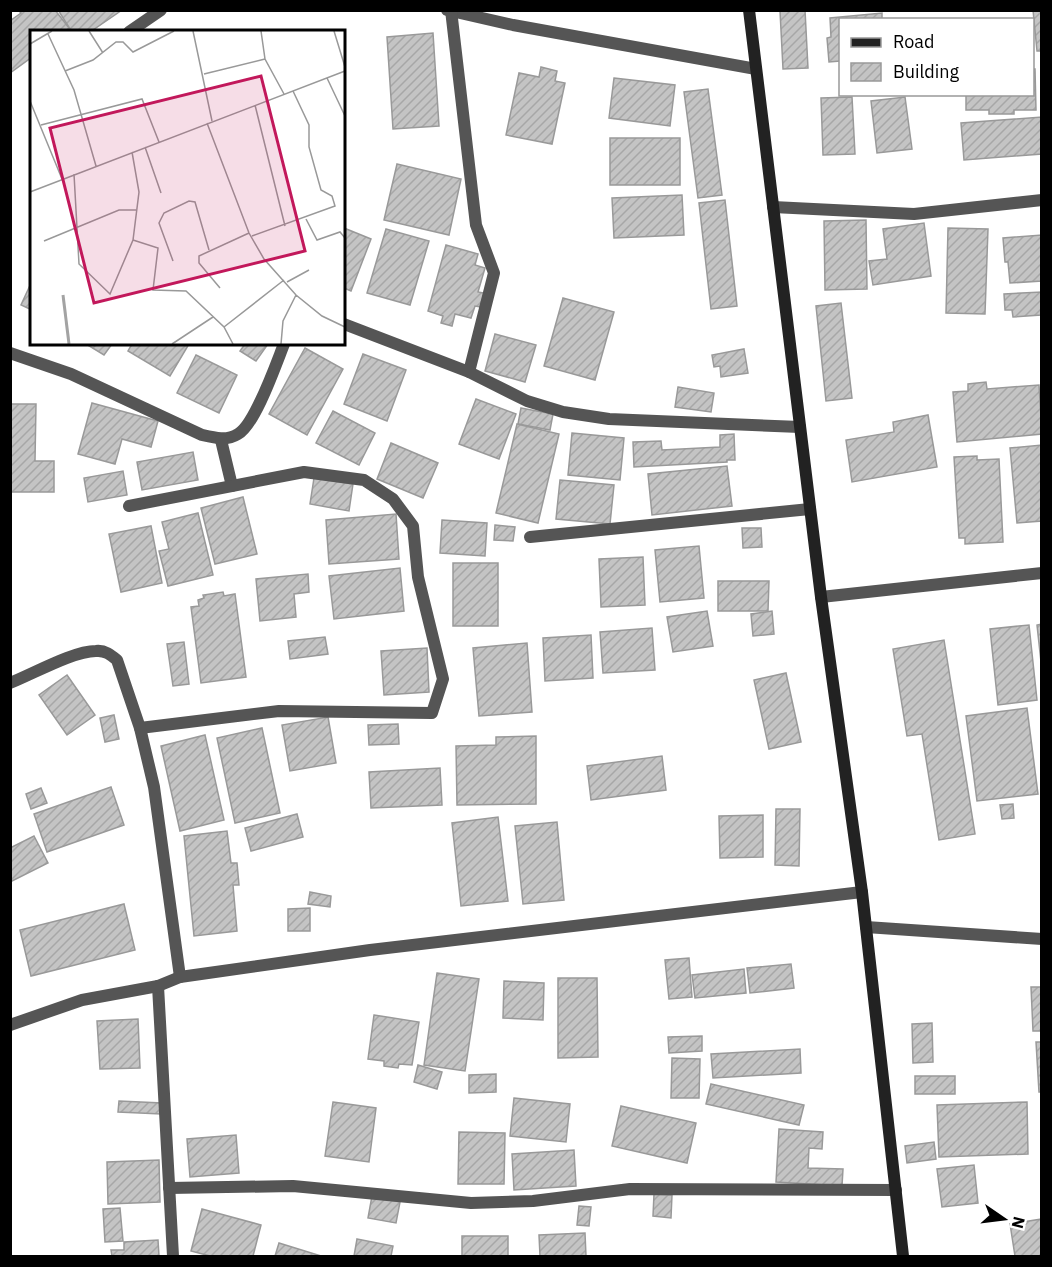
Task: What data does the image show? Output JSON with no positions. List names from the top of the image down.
{
  "legend": ["Road", "Building"],
  "north": "right"
}
